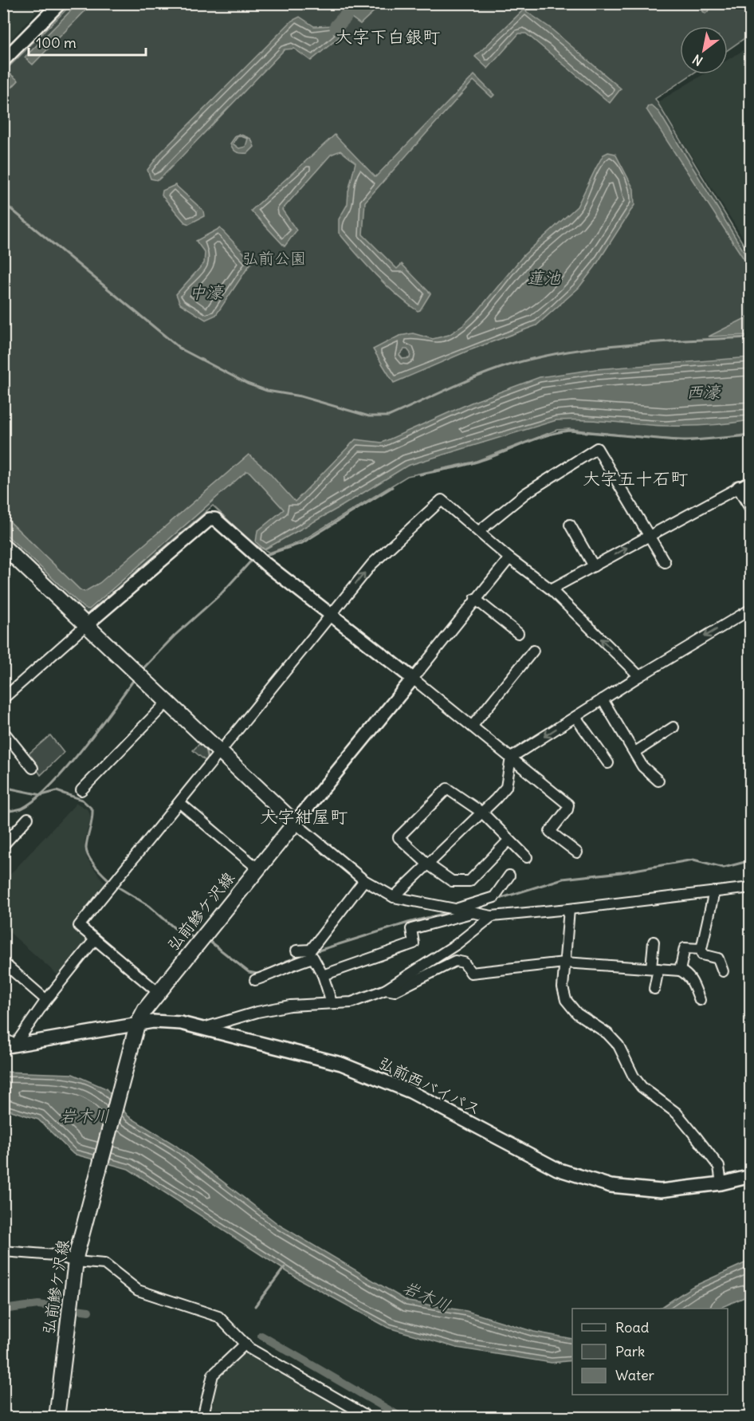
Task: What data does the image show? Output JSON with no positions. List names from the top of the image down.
{
  "streets": {
    "main road": ["弘前鰺ケ沢線"],
    "street": ["弘前西バイパス"]
  },
  "crossings": [
    ["弘前鰺ケ沢線", "弘前西バイパス"]
  ],
  "districts": ["大字下白銀町", "大字五十石町", "大字紺屋町"],
  "water": [
    "蓮池",
    "中濠",
    "西濠",
    "岩木川"
  ],
  "parks": ["弘前公園"],
  "legend": ["Road", "Park", "Water"],
  "scale_bar": "100 m",
  "north": "bottom left"
}
